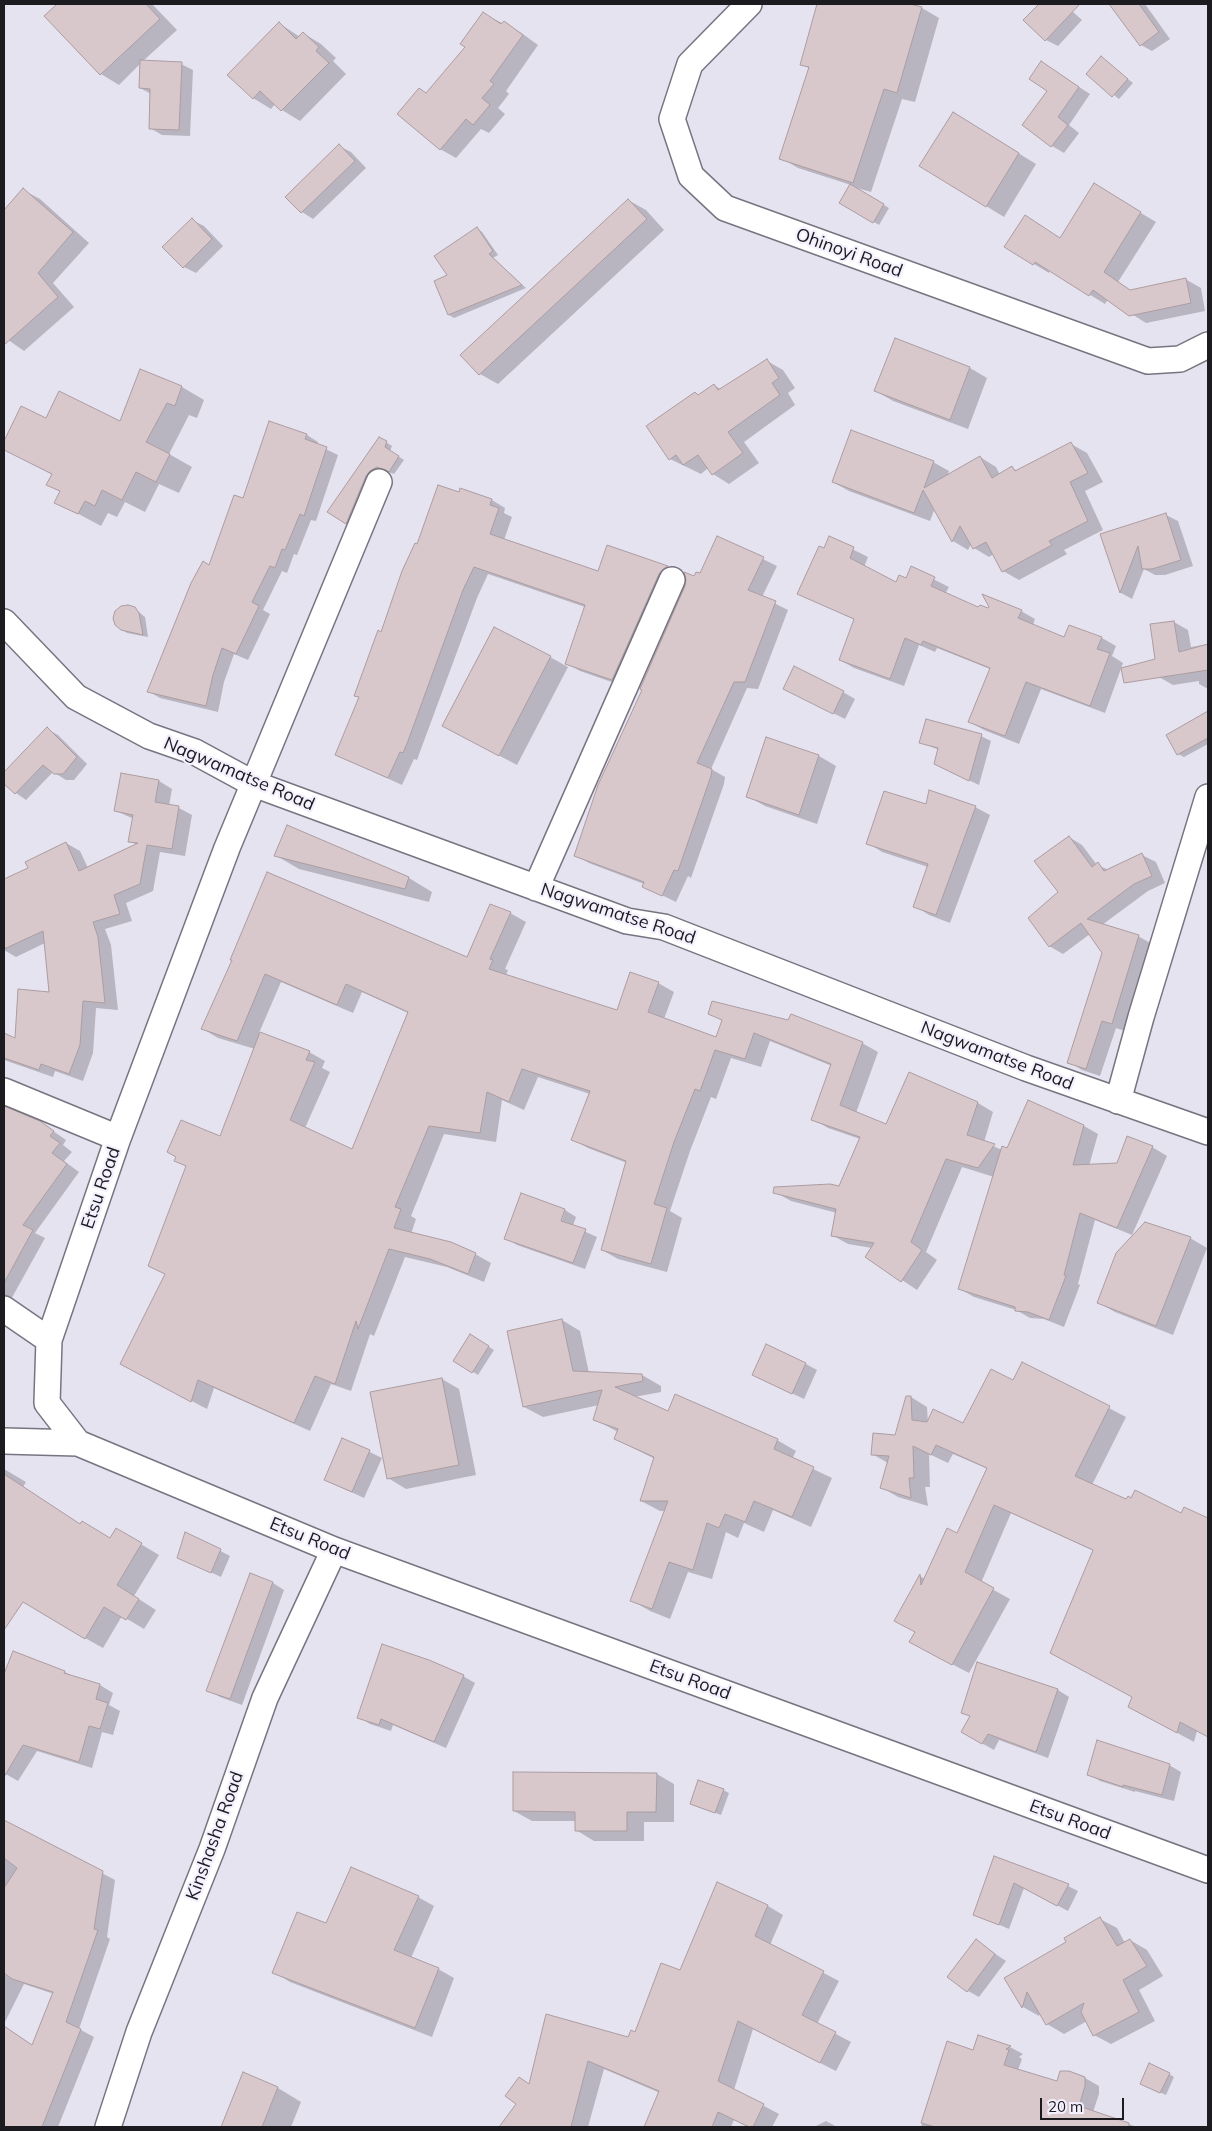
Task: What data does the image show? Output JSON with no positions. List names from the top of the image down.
{
  "streets": {
    "street": [
      "Ohinoyi Road",
      "Nagwamatse Road",
      "Etsu Road",
      "Kinshasha Road"
    ]
  },
  "crossings": [
    ["Nagwamatse Road", "Etsu Road"],
    ["Etsu Road", "Kinshasha Road"]
  ],
  "scale_bar": "20 m"
}
